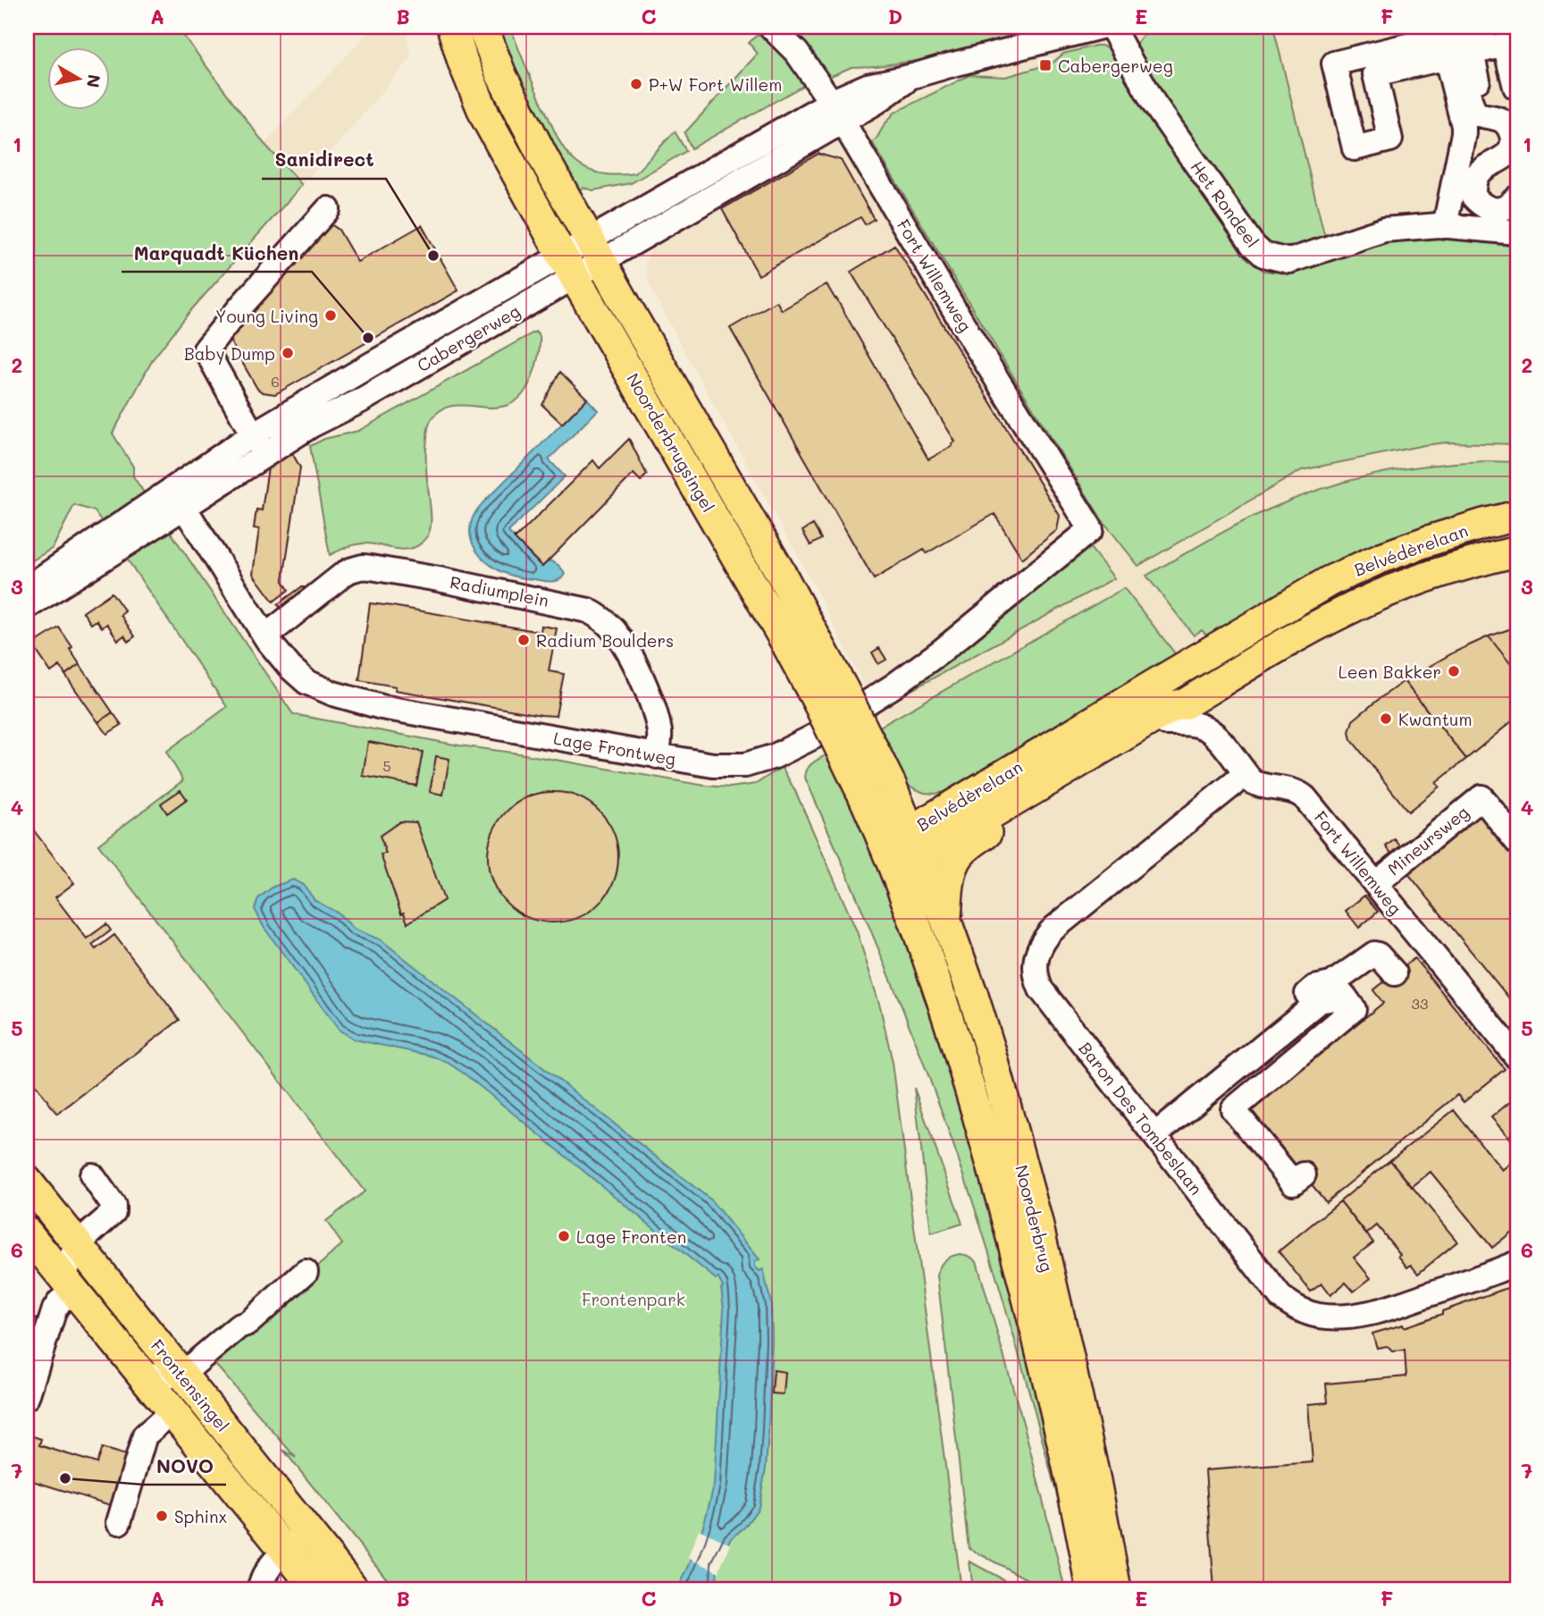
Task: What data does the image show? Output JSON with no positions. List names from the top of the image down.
{
  "streets": {
    "main road": [
      "Noorderbrugsingel",
      "Belvédèrelaan",
      "Noorderbrug",
      "Frontensingel"
    ],
    "street": [
      "Het Rondeel",
      "Fort Willemweg",
      "Cabergerweg",
      "Radiumplein",
      "Lage Frontweg",
      "Mineursweg",
      "Baron Des Tombeslaan"
    ]
  },
  "crossings": [
    ["Fort Willemweg", "Cabergerweg"],
    ["Fort Willemweg", "Belvédèrelaan"],
    ["Fort Willemweg", "Lage Frontweg"],
    ["Fort Willemweg", "Mineursweg"],
    ["Fort Willemweg", "Baron Des Tombeslaan"],
    ["Cabergerweg", "Noorderbrugsingel"],
    ["Cabergerweg", "Lage Frontweg"],
    ["Noorderbrugsingel", "Belvédèrelaan"],
    ["Noorderbrugsingel", "Noorderbrug"],
    ["Belvédèrelaan", "Noorderbrug"],
    ["Radiumplein", "Lage Frontweg"]
  ],
  "parks": ["Frontenpark"],
  "places": {
    "transit": ["Cabergerweg"],
    "other": [
      "P+W Fort Willem",
      "Sanidirect",
      "Young Living",
      "Marquadt Küchen",
      "Baby Dump",
      "Radium Boulders",
      "Leen Bakker",
      "Kwantum",
      "Lage Fronten",
      "NOVO",
      "Sphinx"
    ]
  },
  "house_numbers": ["6", "5", "33"],
  "north": "right",
  "grid": {
    "columns": [
      "A",
      "B",
      "C",
      "D",
      "E",
      "F"
    ],
    "rows": [
      "1",
      "2",
      "3",
      "4",
      "5",
      "6",
      "7"
    ]
  }
}
